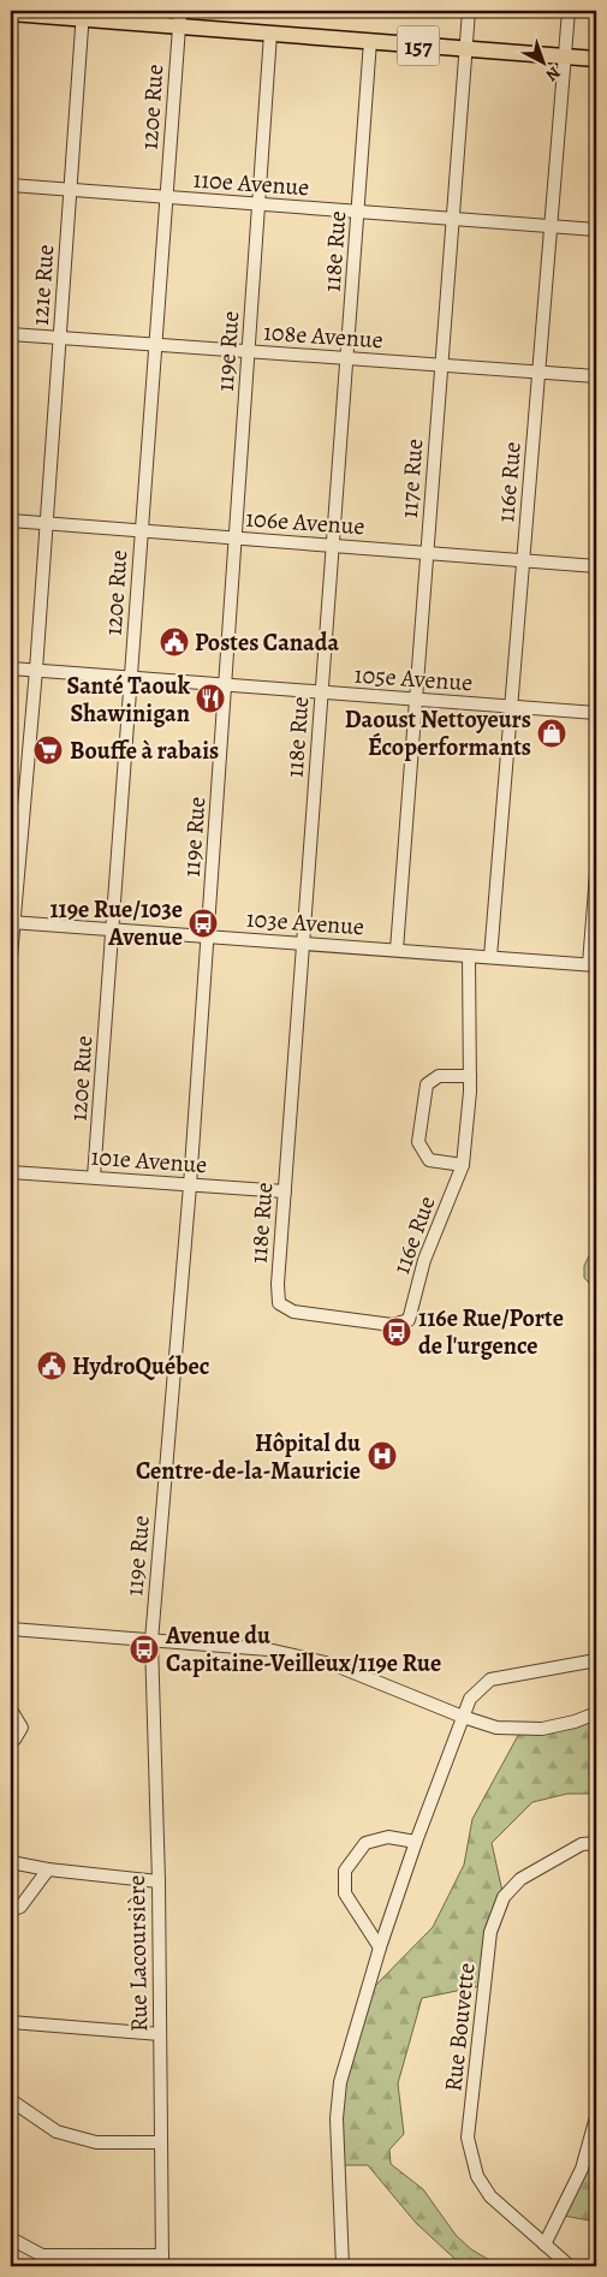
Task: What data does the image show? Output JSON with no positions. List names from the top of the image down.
{
  "streets": {
    "main road": ["157"],
    "street": [
      "120e Rue",
      "110e Avenue",
      "118e Rue",
      "121e Rue",
      "108e Avenue",
      "119e Rue",
      "117e Rue",
      "116e Rue",
      "106e Avenue",
      "105e Avenue",
      "103e Avenue",
      "101e Avenue",
      "Rue Lacoursière",
      "Rue Bouvette"
    ]
  },
  "crossings": [
    ["157", "120e Rue"],
    ["157", "118e Rue"],
    ["157", "121e Rue"],
    ["157", "119e Rue"],
    ["157", "117e Rue"],
    ["157", "116e Rue"],
    ["120e Rue", "110e Avenue"],
    ["120e Rue", "108e Avenue"],
    ["120e Rue", "106e Avenue"],
    ["120e Rue", "105e Avenue"],
    ["120e Rue", "103e Avenue"],
    ["120e Rue", "101e Avenue"],
    ["110e Avenue", "118e Rue"],
    ["110e Avenue", "121e Rue"],
    ["110e Avenue", "119e Rue"],
    ["110e Avenue", "117e Rue"],
    ["110e Avenue", "116e Rue"],
    ["118e Rue", "108e Avenue"],
    ["118e Rue", "116e Rue"],
    ["118e Rue", "106e Avenue"],
    ["118e Rue", "105e Avenue"],
    ["118e Rue", "103e Avenue"],
    ["118e Rue", "101e Avenue"],
    ["121e Rue", "108e Avenue"],
    ["121e Rue", "106e Avenue"],
    ["121e Rue", "105e Avenue"],
    ["121e Rue", "103e Avenue"],
    ["108e Avenue", "119e Rue"],
    ["108e Avenue", "117e Rue"],
    ["108e Avenue", "116e Rue"],
    ["119e Rue", "106e Avenue"],
    ["119e Rue", "105e Avenue"],
    ["119e Rue", "103e Avenue"],
    ["119e Rue", "101e Avenue"],
    ["119e Rue", "Rue Lacoursière"],
    ["117e Rue", "106e Avenue"],
    ["117e Rue", "105e Avenue"],
    ["117e Rue", "103e Avenue"],
    ["116e Rue", "106e Avenue"],
    ["116e Rue", "105e Avenue"],
    ["116e Rue", "103e Avenue"]
  ],
  "places": {
    "public building": ["Postes Canada", "HydroQuébec"],
    "restaurant": ["Santé Taouk Shawinigan"],
    "shop": ["Daoust Nettoyeurs Écoperformants"],
    "supermarket": ["Bouffe à rabais"],
    "bus stop": ["119e Rue/103e Avenue", "116e Rue/Porte de l'urgence", "Avenue du Capitaine-Veilleux/119e Rue"],
    "hospital": ["Hôpital du Centre-de-la-Mauricie"]
  },
  "north": "bottom right"
}
